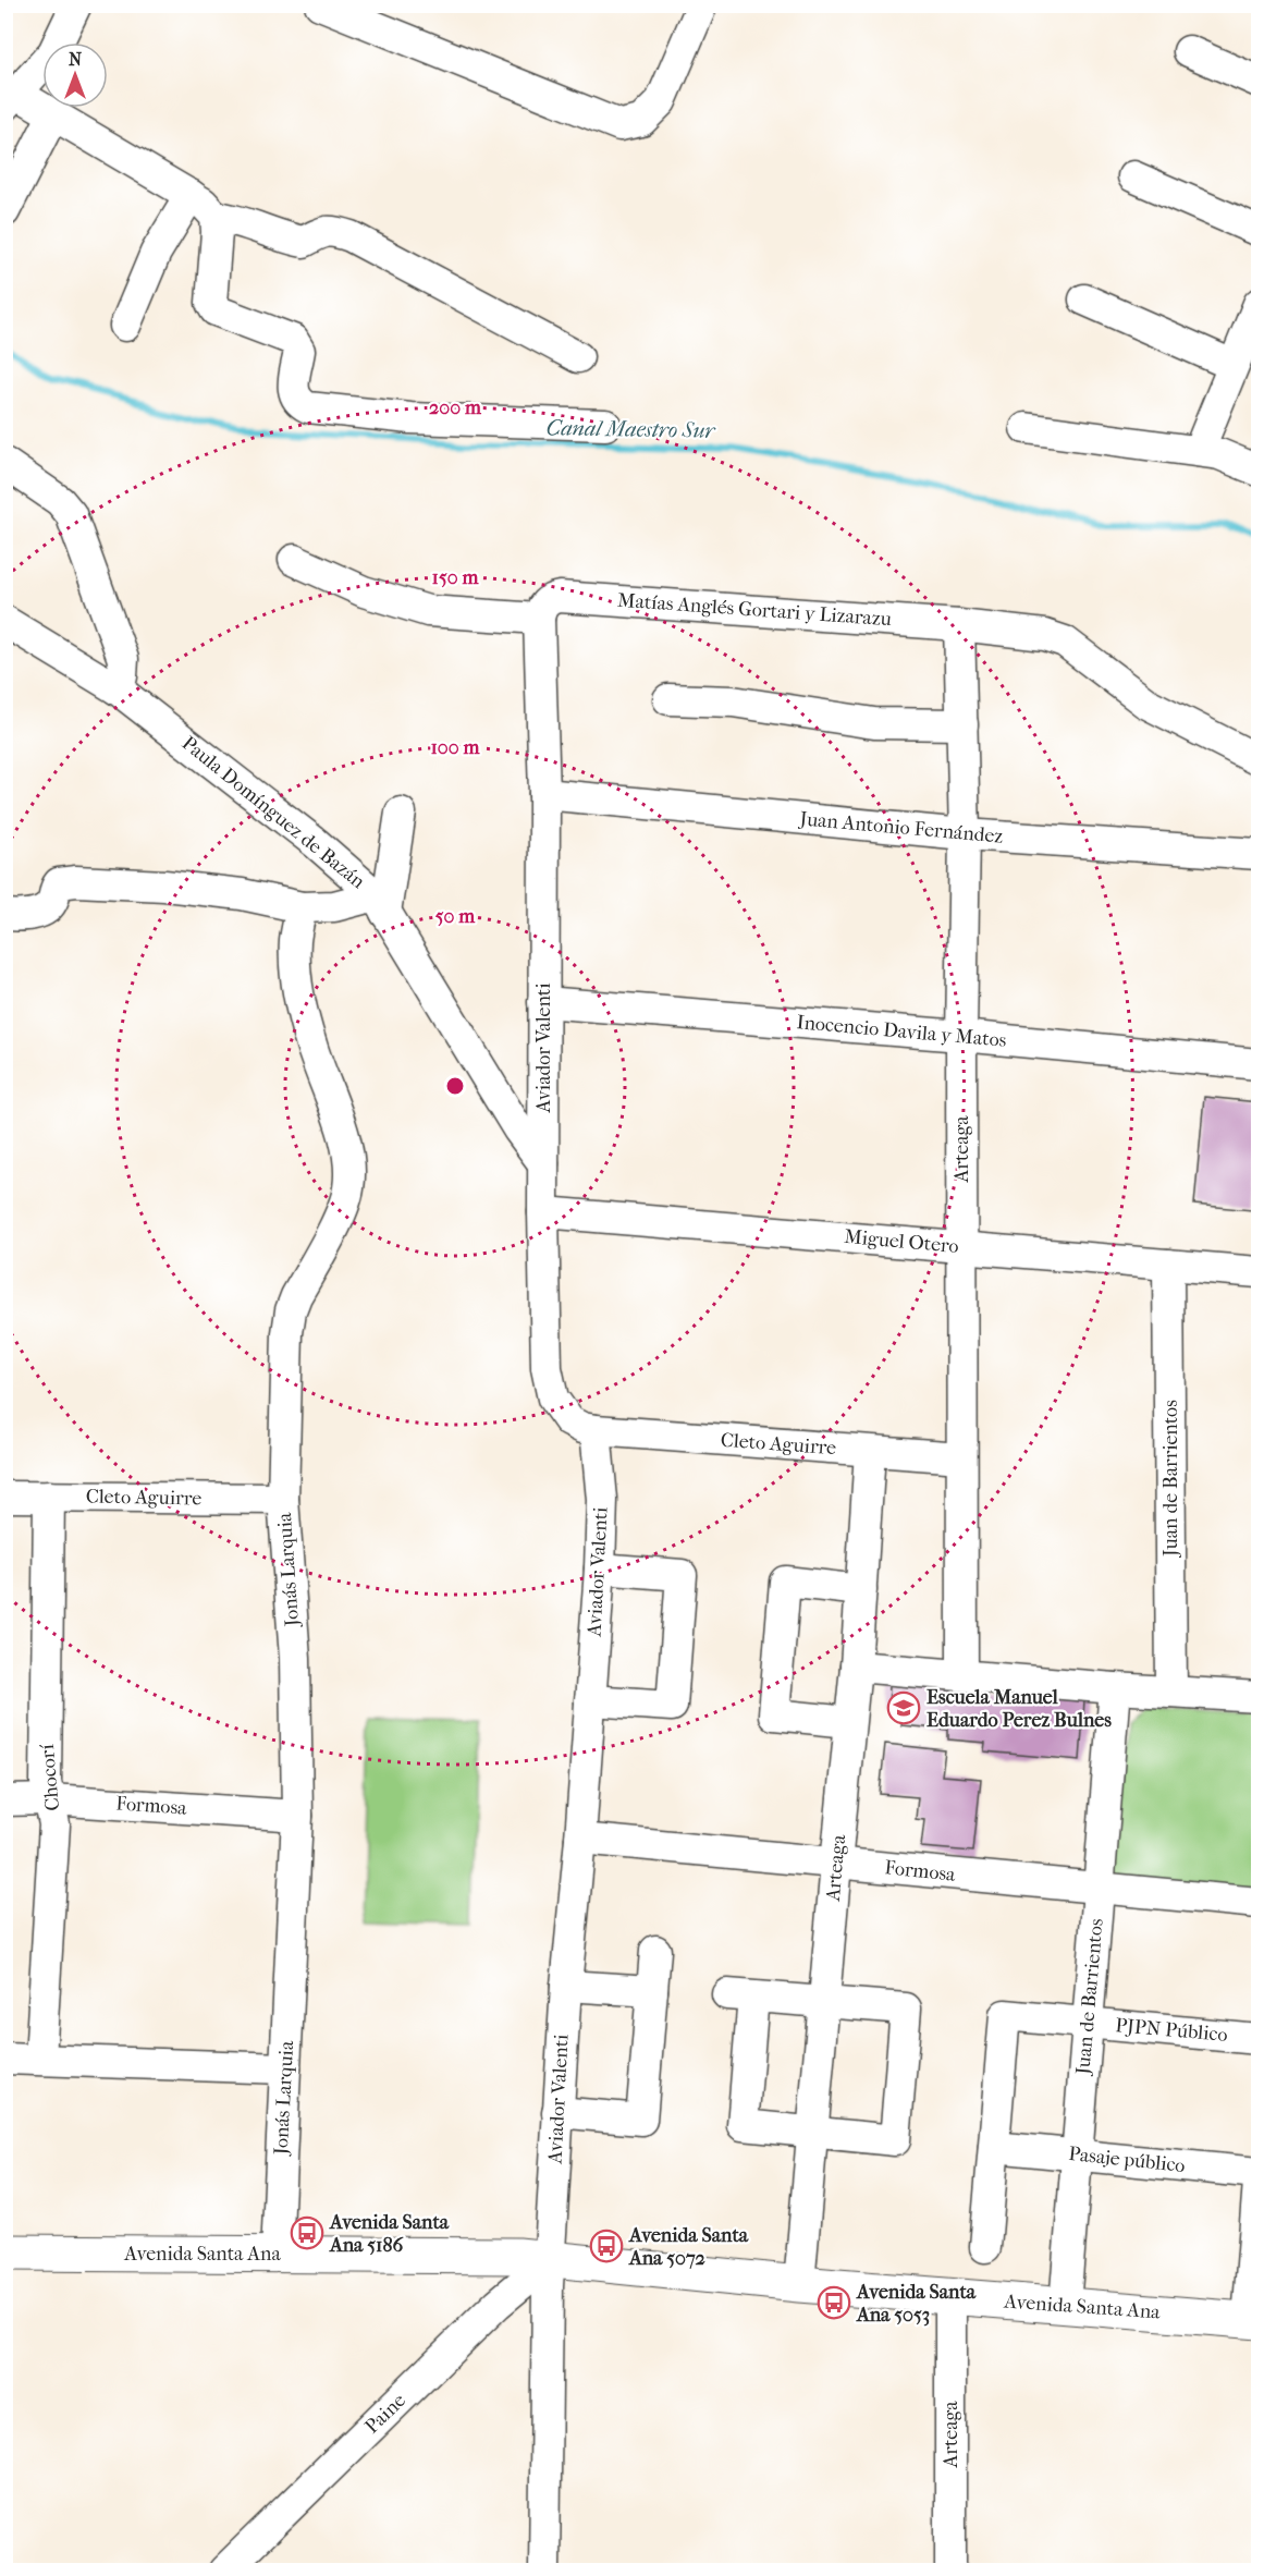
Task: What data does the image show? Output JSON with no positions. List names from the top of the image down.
{
  "streets": {
    "main road": ["Avenida Santa Ana"],
    "street": [
      "Matías Anglés Gortari y Lizarazu",
      "Paula Domínguez de Bazán",
      "Juan Antonio Fernández",
      "Inocencio Davila y Matos",
      "Aviador Valenti",
      "Arteaga",
      "Miguel Otero",
      "Cleto Aguirre",
      "Juan de Barrientos",
      "Jonás Larquia",
      "Chocorí",
      "Formosa",
      "PJPN Público",
      "Pasaje público",
      "Paine"
    ]
  },
  "crossings": [
    ["Matías Anglés Gortari y Lizarazu", "Aviador Valenti"],
    ["Matías Anglés Gortari y Lizarazu", "Arteaga"],
    ["Paula Domínguez de Bazán", "Aviador Valenti"],
    ["Juan Antonio Fernández", "Aviador Valenti"],
    ["Juan Antonio Fernández", "Arteaga"],
    ["Inocencio Davila y Matos", "Aviador Valenti"],
    ["Inocencio Davila y Matos", "Arteaga"],
    ["Aviador Valenti", "Miguel Otero"],
    ["Aviador Valenti", "Cleto Aguirre"],
    ["Aviador Valenti", "Formosa"],
    ["Aviador Valenti", "Avenida Santa Ana"],
    ["Aviador Valenti", "Paine"],
    ["Arteaga", "Miguel Otero"],
    ["Arteaga", "Cleto Aguirre"],
    ["Arteaga", "Formosa"],
    ["Arteaga", "Avenida Santa Ana"],
    ["Miguel Otero", "Juan de Barrientos"],
    ["Cleto Aguirre", "Jonás Larquia"],
    ["Cleto Aguirre", "Chocorí"],
    ["Juan de Barrientos", "Formosa"],
    ["Juan de Barrientos", "PJPN Público"],
    ["Juan de Barrientos", "Pasaje público"],
    ["Juan de Barrientos", "Avenida Santa Ana"],
    ["Jonás Larquia", "Formosa"],
    ["Jonás Larquia", "Avenida Santa Ana"],
    ["Chocorí", "Formosa"],
    ["PJPN Público", "Pasaje público"],
    ["Avenida Santa Ana", "Paine"]
  ],
  "water": ["Canal Maestro Sur"],
  "places": {
    "school or university": ["Escuela Manuel Eduardo Perez Bulnes"],
    "bus stop": ["Avenida Santa Ana 5186", "Avenida Santa Ana 5072", "Avenida Santa Ana 5053"]
  },
  "north": "top",
  "rings": [
    "200 m",
    "150 m",
    "100 m",
    "50 m"
  ]
}
